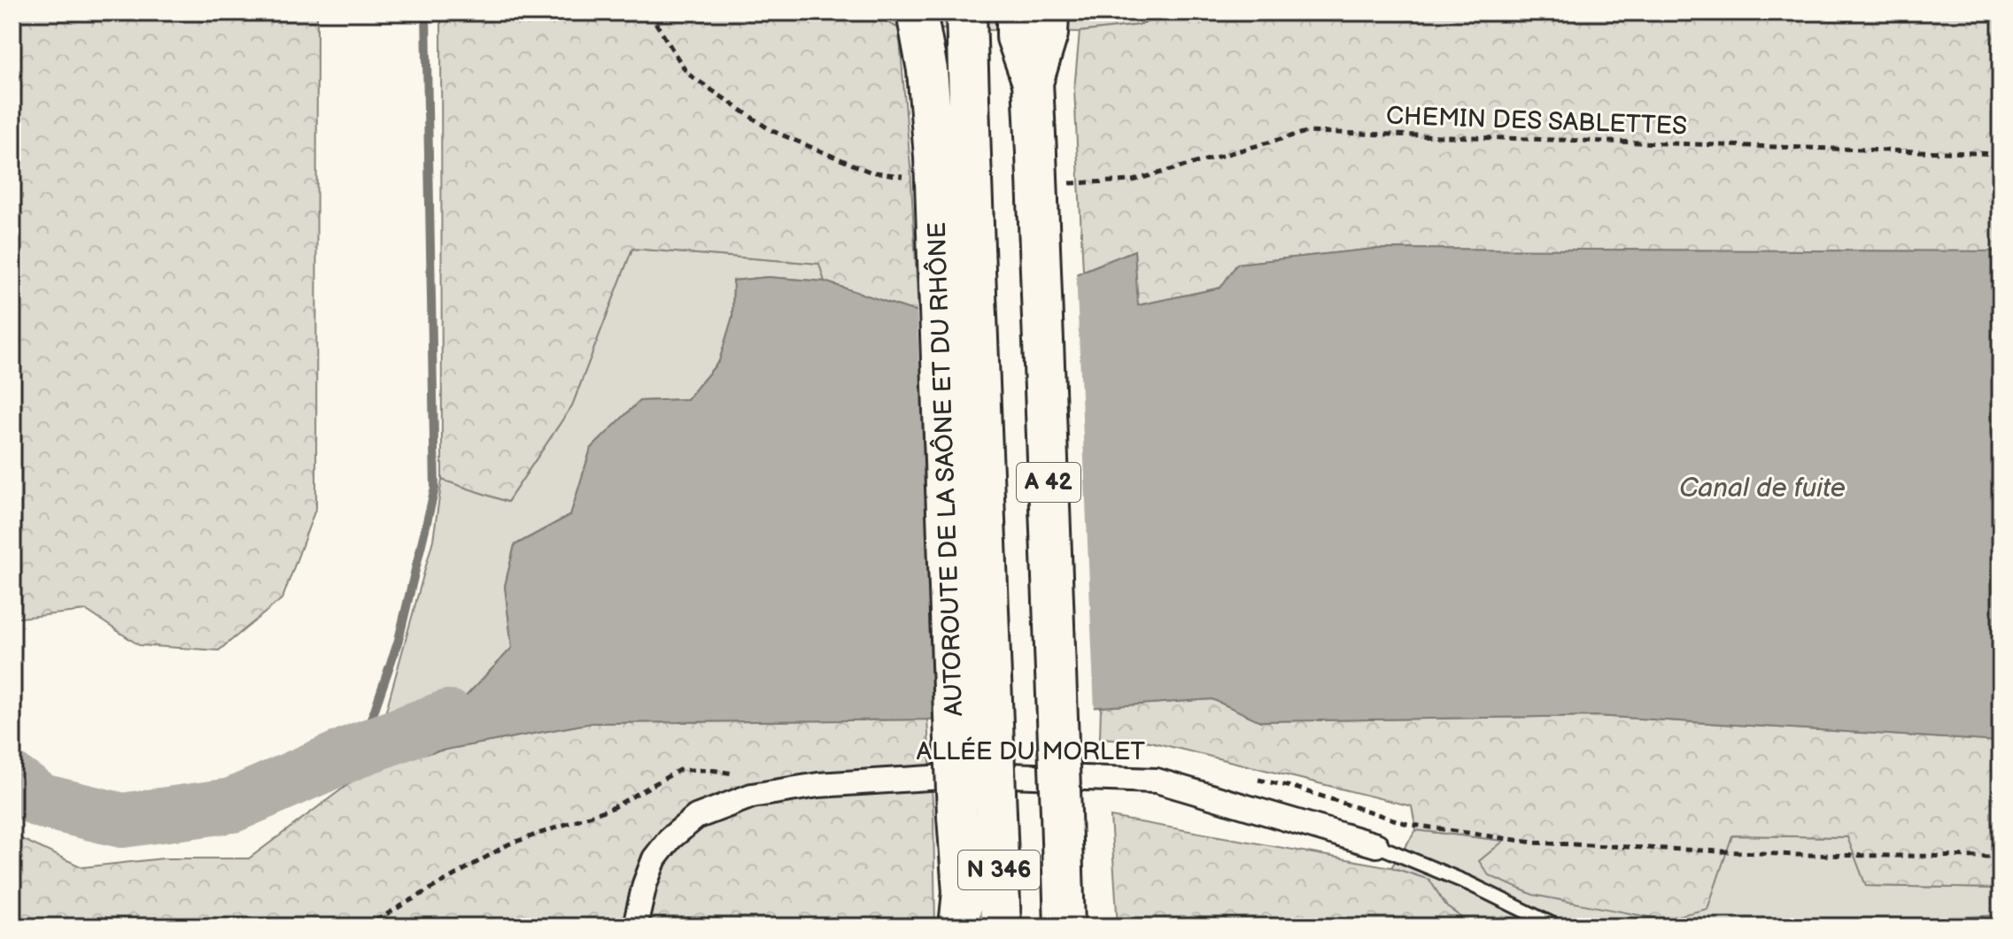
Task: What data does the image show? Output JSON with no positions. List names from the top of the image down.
{
  "streets": {
    "highway": ["AUTOROUTE DE LA SAÔNE ET DU RHÔNE", "A 42", "N 346"],
    "street": ["ALLÉE DU MORLET"],
    "path": ["CHEMIN DES SABLETTES"]
  },
  "crossings": [
    ["AUTOROUTE DE LA SAÔNE ET DU RHÔNE", "N 346"]
  ],
  "water": ["Canal de fuite"]
}
